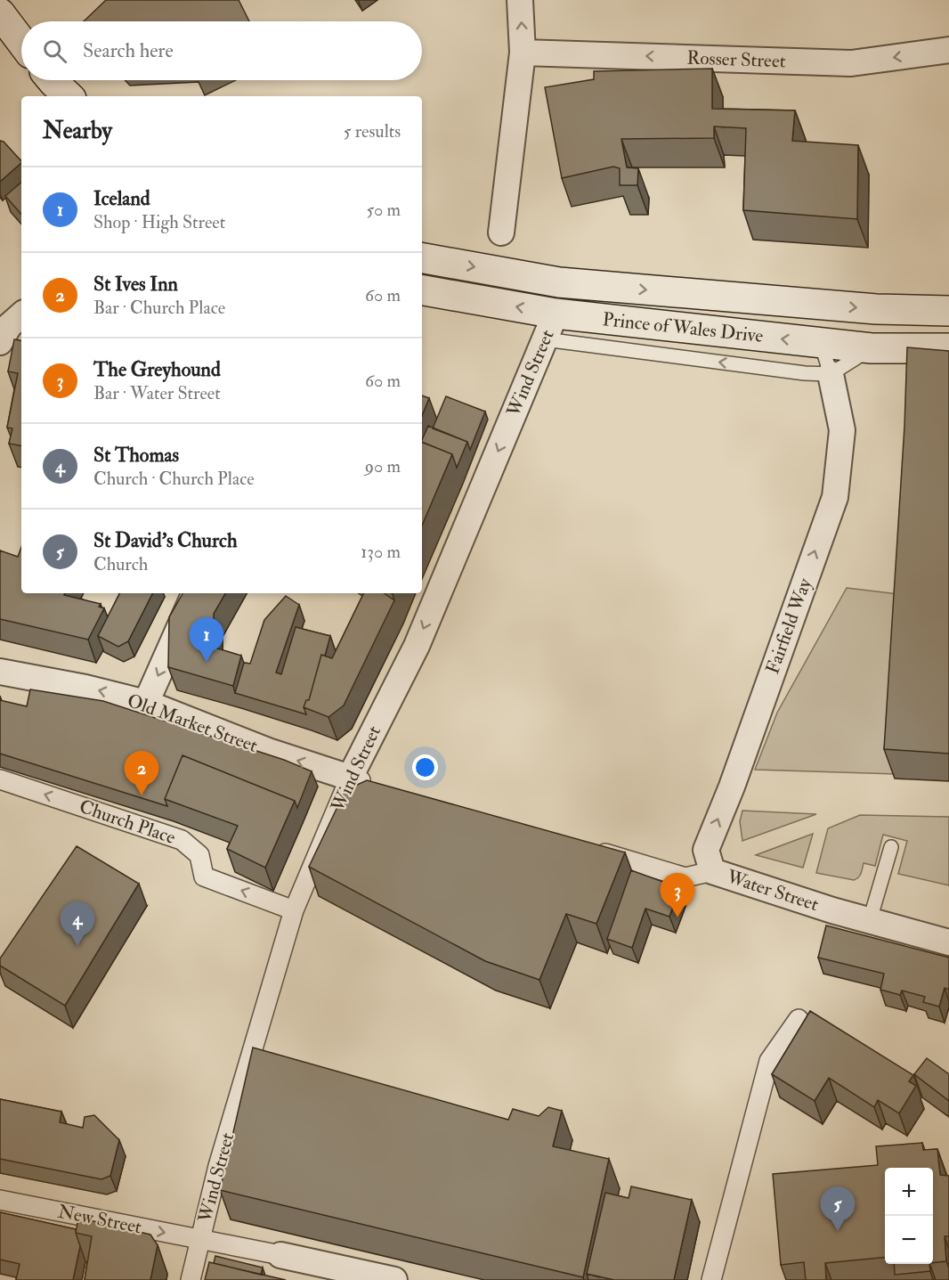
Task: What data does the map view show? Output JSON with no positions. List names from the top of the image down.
{
  "streets": {
    "main road": ["Prince of Wales Drive"],
    "street": [
      "Rosser Street",
      "Wind Street",
      "Fairfield Way",
      "Old Market Street",
      "Church Place",
      "Water Street",
      "New Street"
    ]
  },
  "crossings": [
    ["Prince of Wales Drive", "Wind Street"],
    ["Wind Street", "Old Market Street"],
    ["Wind Street", "Church Place"],
    ["Wind Street", "New Street"],
    ["Fairfield Way", "Water Street"]
  ],
  "one_way": [
    "Rosser Street",
    "Wind Street",
    "Fairfield Way",
    "Old Market Street",
    "Church Place",
    "New Street"
  ],
  "page": {
    "search": "Search here",
    "heading": ["Nearby", "5 results"],
    "list": [
      {
        "mark": "1",
        "name": "Iceland",
        "note": "Shop · High Street",
        "value": "50 m"
      },
      {
        "mark": "2",
        "name": "St Ives Inn",
        "note": "Bar · Church Place",
        "value": "60 m"
      },
      {
        "mark": "3",
        "name": "The Greyhound",
        "note": "Bar · Water Street",
        "value": "60 m"
      },
      {
        "mark": "4",
        "name": "St Thomas",
        "note": "Church · Church Place",
        "value": "90 m"
      },
      {
        "mark": "5",
        "name": "St David's Church",
        "note": "Church",
        "value": "130 m"
      }
    ],
    "pins": [
      "1",
      "2",
      "3",
      "4",
      "5"
    ],
    "map_buttons": ["+", "−"]
  }
}
